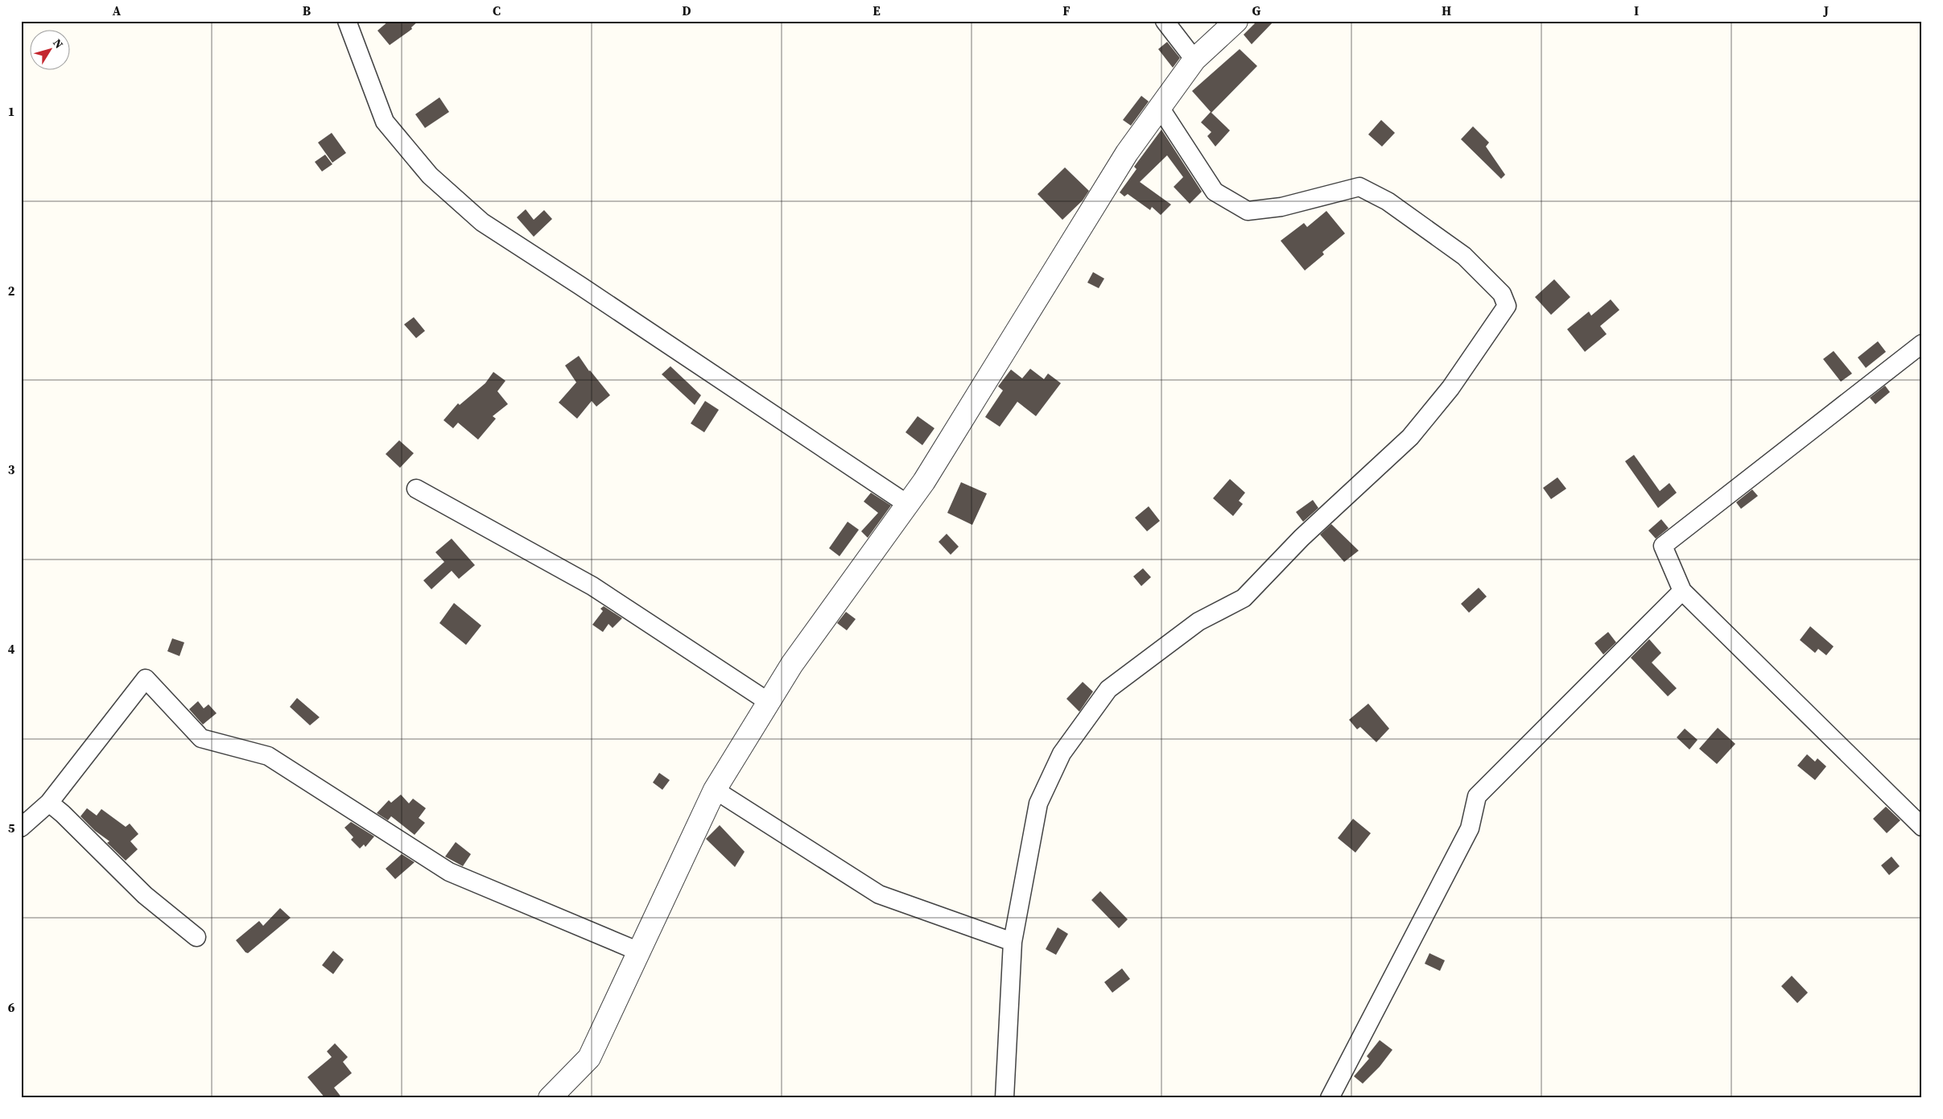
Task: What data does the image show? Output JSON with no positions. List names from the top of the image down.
{
  "north": "top right",
  "grid": {
    "columns": [
      "A",
      "B",
      "C",
      "D",
      "E",
      "F",
      "G",
      "H",
      "I",
      "J"
    ],
    "rows": [
      "1",
      "2",
      "3",
      "4",
      "5",
      "6"
    ]
  }
}
